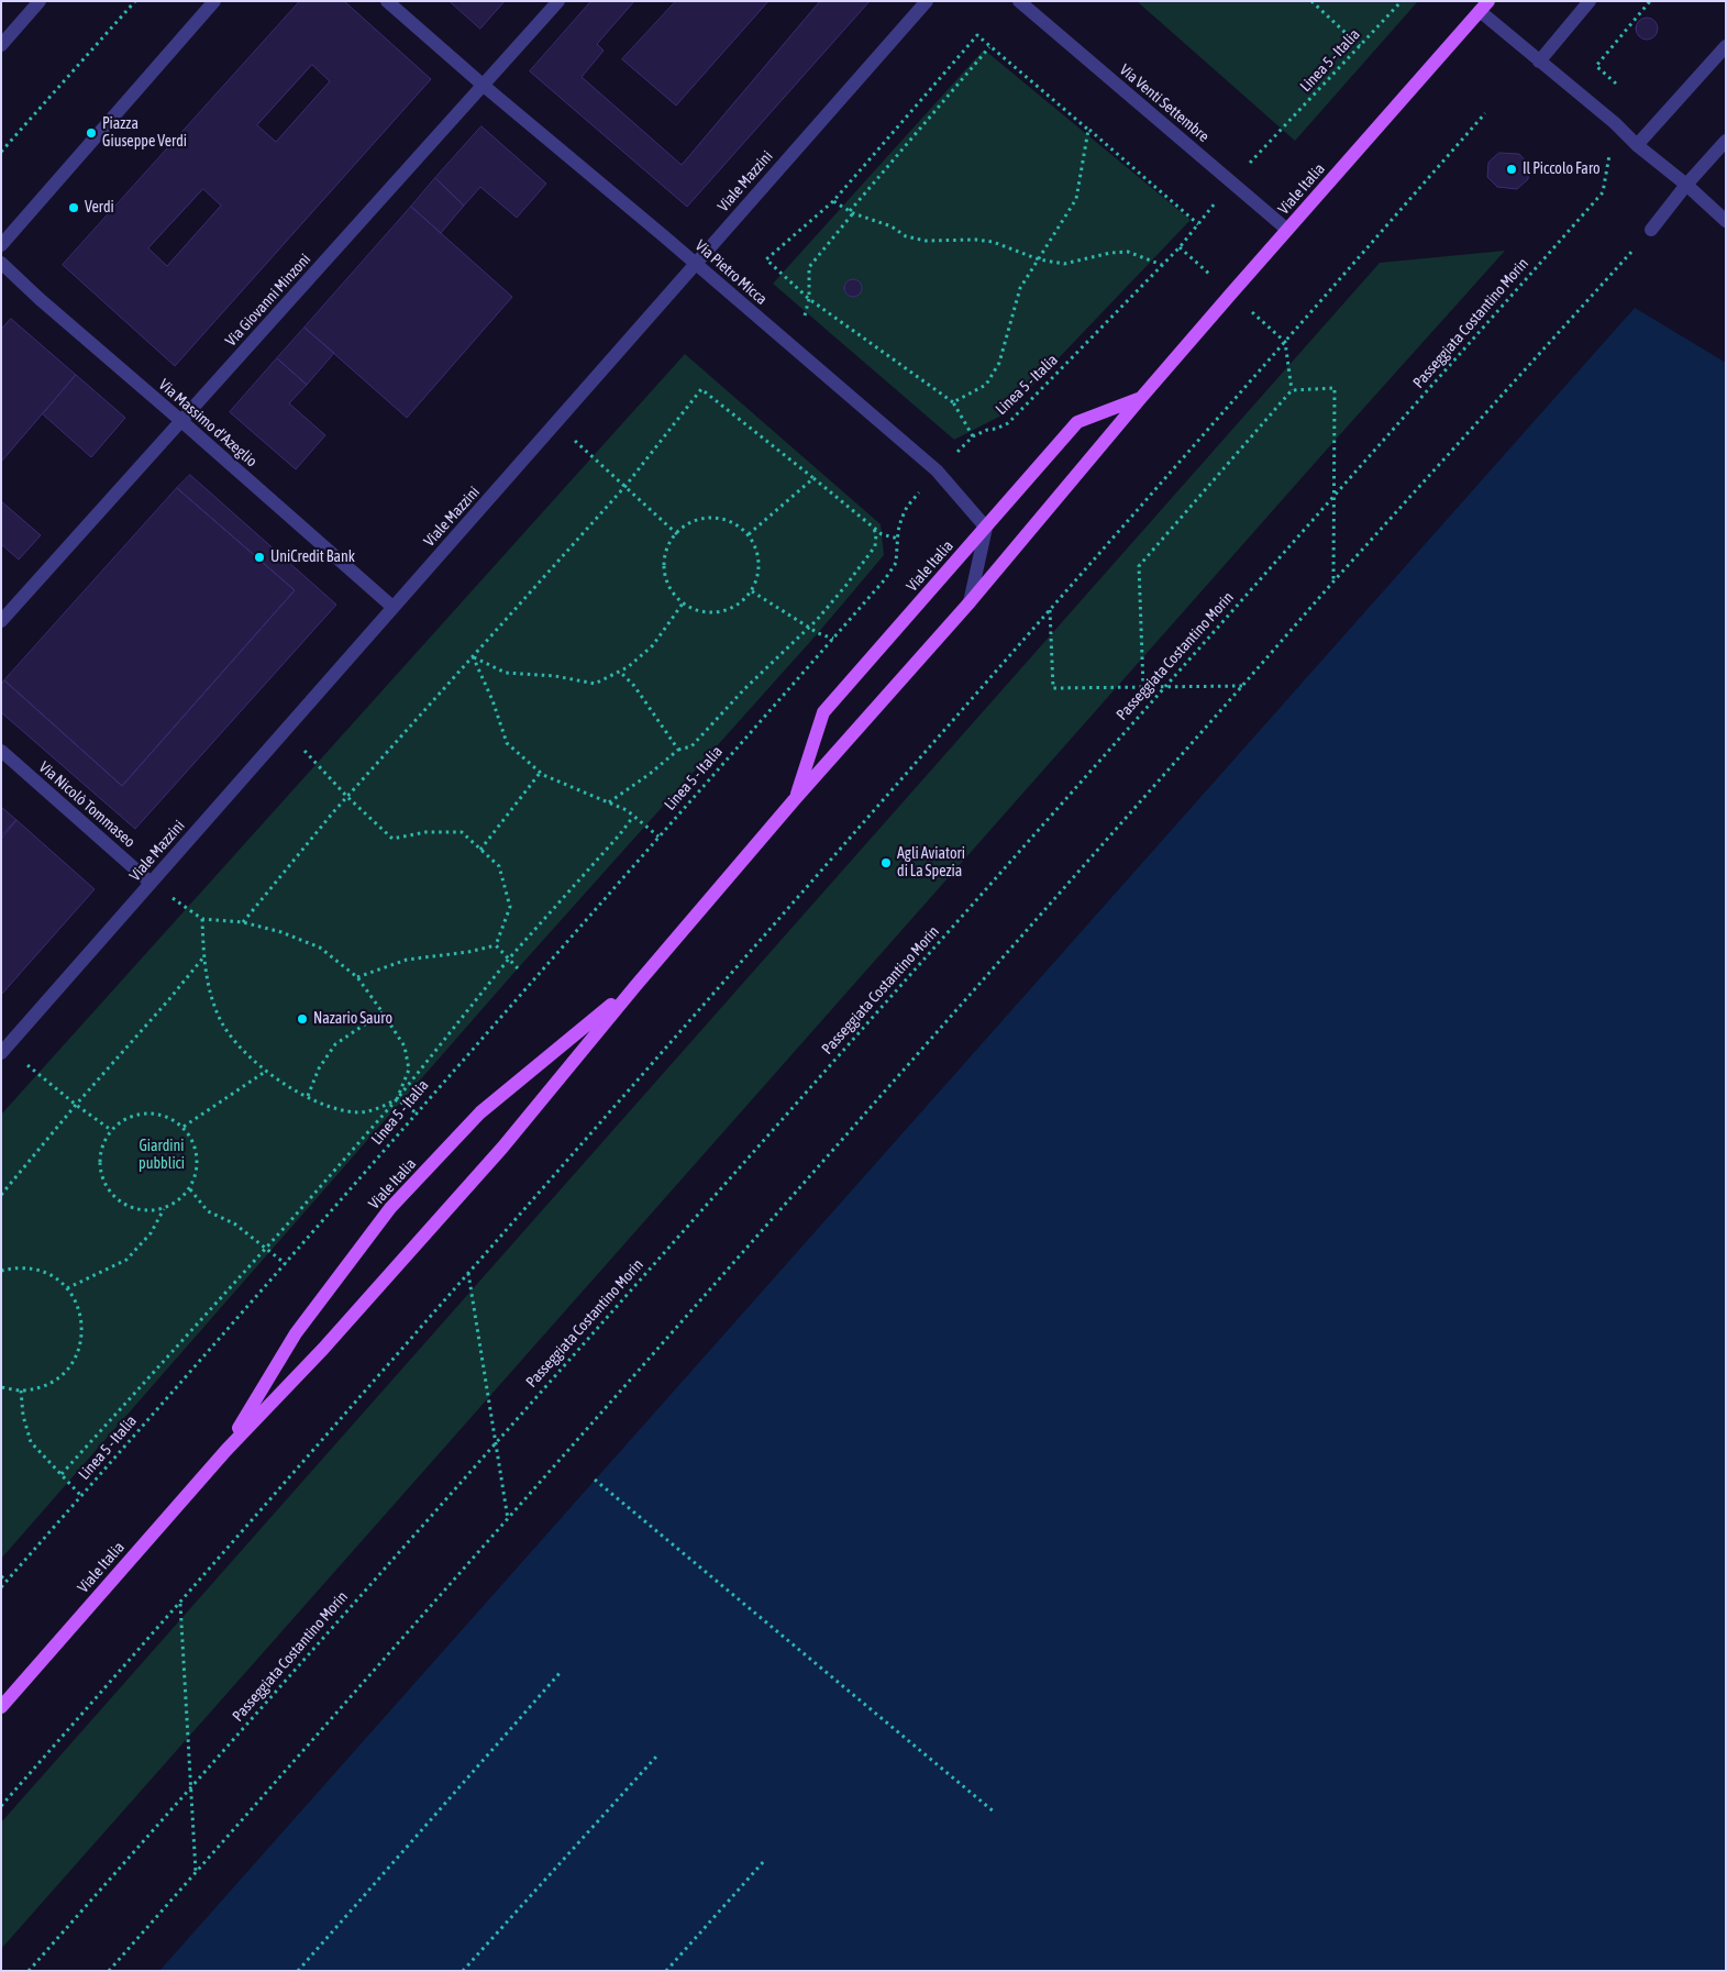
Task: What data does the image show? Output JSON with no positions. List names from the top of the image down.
{
  "streets": {
    "main road": ["Viale Italia"],
    "street": [
      "Via Venti Settembre",
      "Viale Mazzini",
      "Via Pietro Micca",
      "Via Giovanni Minzoni",
      "Via Massimo d'Azeglio",
      "Via Nicolò Tommaseo"
    ],
    "path": ["Linea 5 - Italia", "Passeggiata Costantino Morin"]
  },
  "crossings": [
    ["Linea 5 - Italia", "Via Venti Settembre"],
    ["Linea 5 - Italia", "Via Pietro Micca"],
    ["Via Venti Settembre", "Viale Italia"],
    ["Viale Mazzini", "Via Pietro Micca"],
    ["Viale Mazzini", "Via Massimo d'Azeglio"],
    ["Viale Mazzini", "Via Nicolò Tommaseo"],
    ["Viale Italia", "Via Pietro Micca"],
    ["Via Pietro Micca", "Via Giovanni Minzoni"],
    ["Via Giovanni Minzoni", "Via Massimo d'Azeglio"]
  ],
  "parks": ["Giardini pubblici"],
  "places": [
    "Piazza Giuseppe Verdi",
    "Il Piccolo Faro",
    "Verdi",
    "UniCredit Bank",
    "Agli Aviatori di La Spezia",
    "Nazario Sauro"
  ]
}
